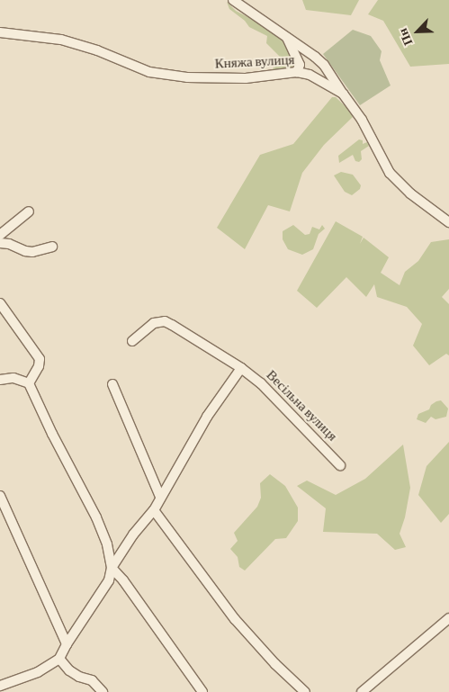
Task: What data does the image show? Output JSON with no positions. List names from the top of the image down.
{
  "streets": {
    "street": ["Княжа вулиця", "Весільна вулиця"]
  },
  "north": "bottom left"
}
